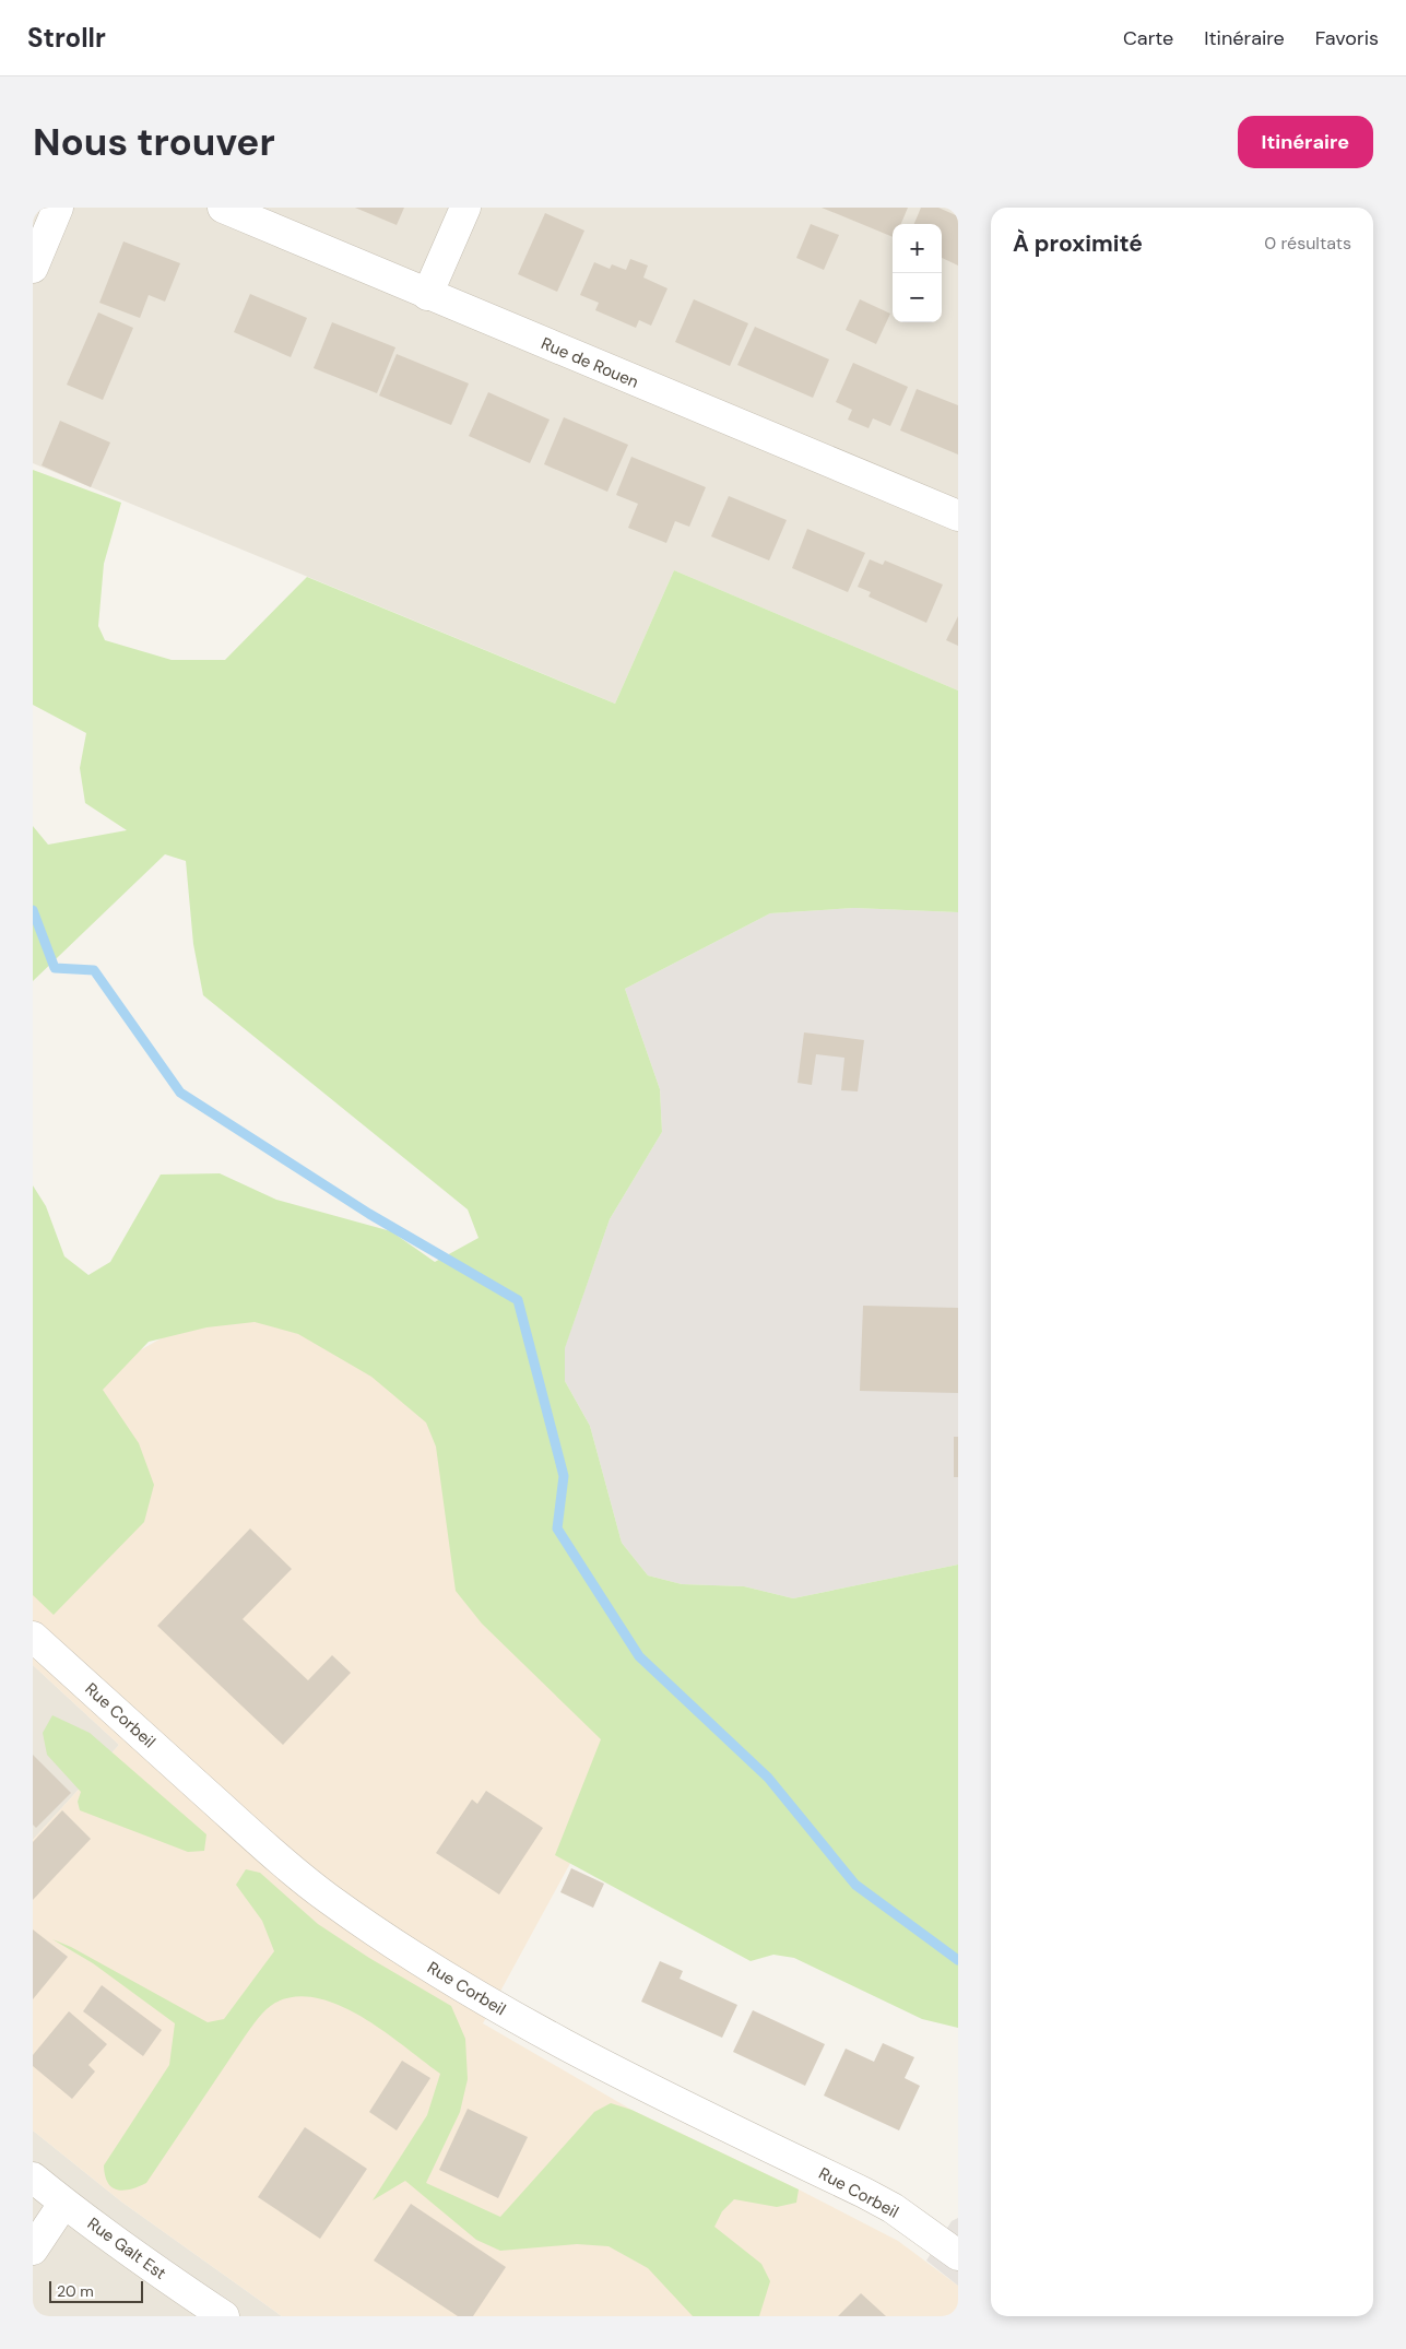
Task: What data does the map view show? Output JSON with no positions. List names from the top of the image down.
{
  "streets": {
    "street": ["Rue de Rouen", "Rue Corbeil", "Rue Galt Est"]
  },
  "scale_bar": "20 m",
  "page": {
    "header": "Strollr",
    "nav": ["Carte", "Itinéraire", "Favoris"],
    "buttons": "Itinéraire",
    "title": "Nous trouver",
    "heading": ["À proximité", "0 résultats"],
    "map_buttons": ["+", "−"],
    "scale": "20 m"
  }
}
